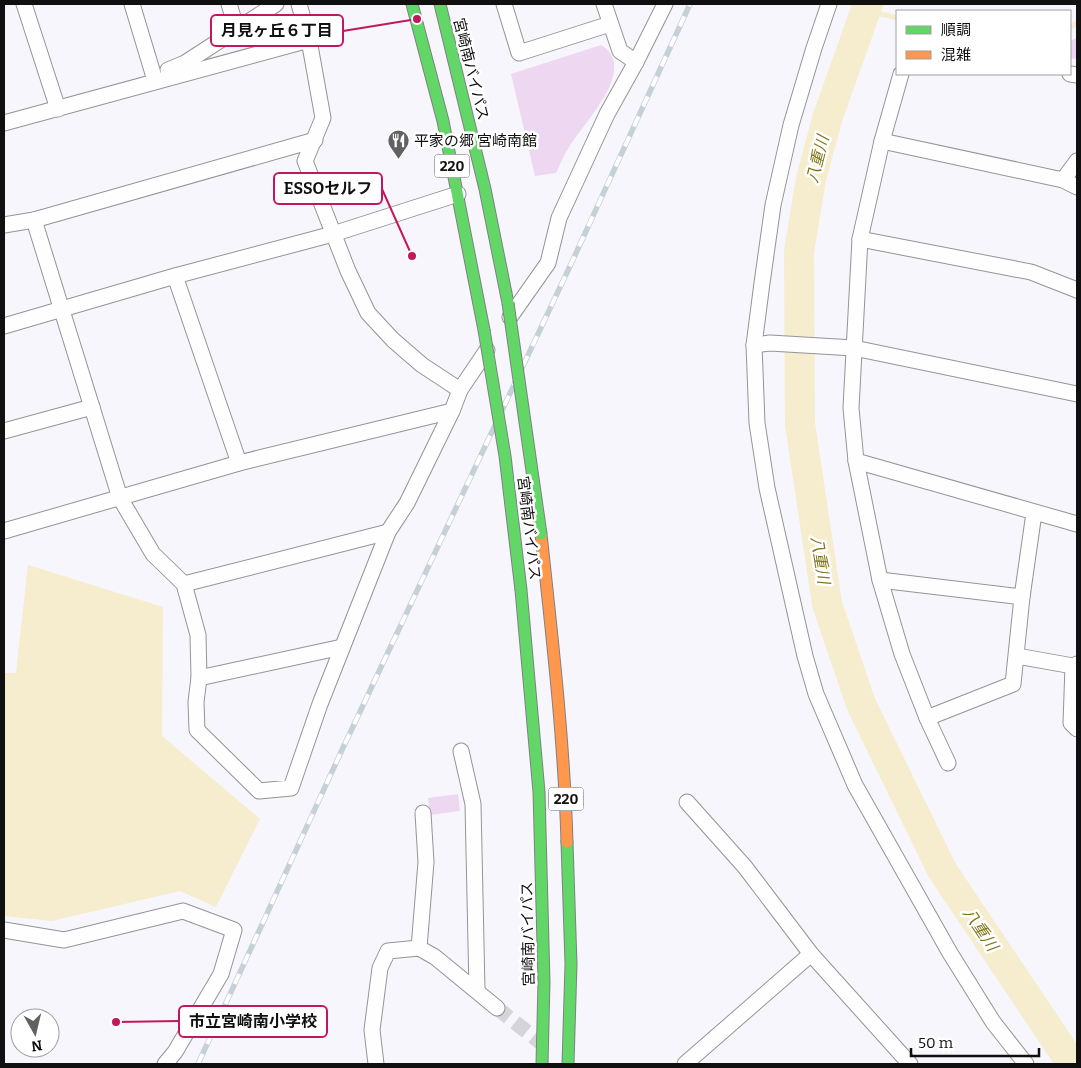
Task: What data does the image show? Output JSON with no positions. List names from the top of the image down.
{
  "streets": {
    "highway": ["宮崎南バイパス", "220"]
  },
  "water": ["八重川"],
  "places": {
    "other": ["月見ヶ丘６丁目", "ESSOセルフ", "市立宮崎南小学校"],
    "restaurant": ["平家の郷 宮崎南館"]
  },
  "legend": ["順調", "混雑"],
  "scale_bar": "50 m",
  "north": "bottom"
}
